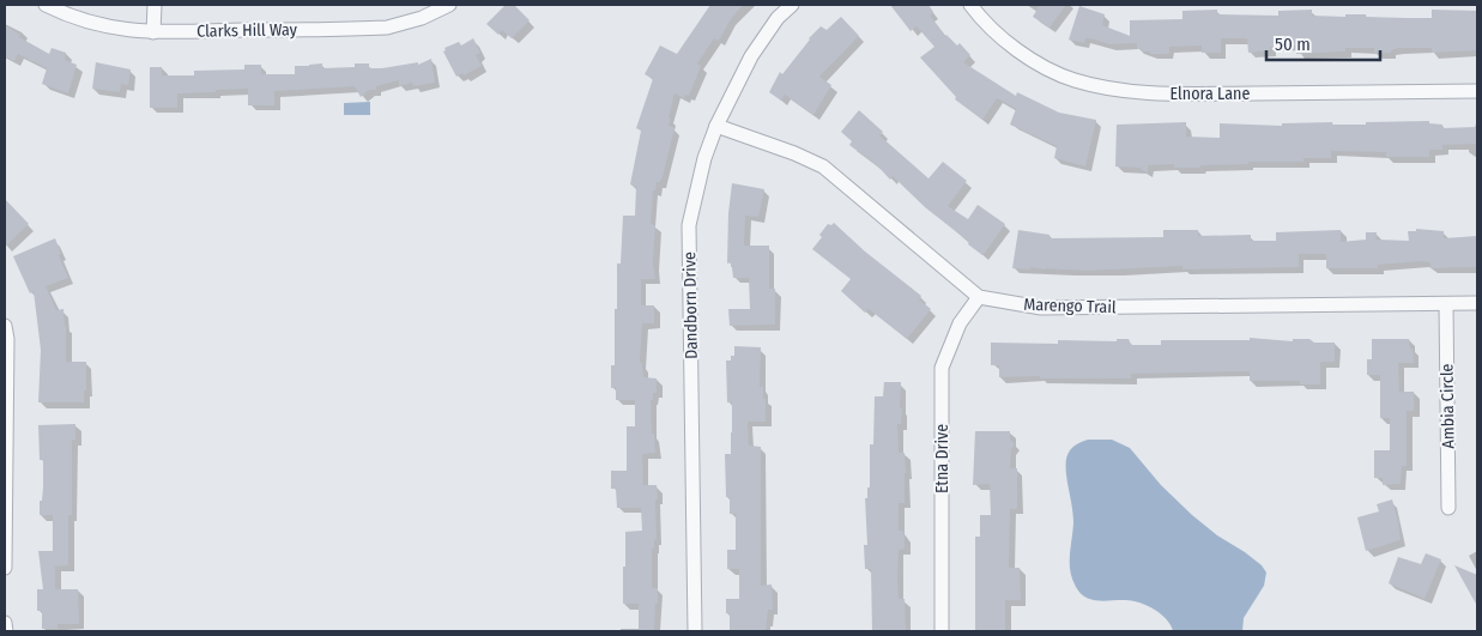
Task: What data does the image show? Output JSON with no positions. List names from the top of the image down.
{
  "streets": {
    "street": [
      "Clarks Hill Way",
      "Elnora Lane",
      "Dandborn Drive",
      "Marengo Trail",
      "Ambia Circle",
      "Etna Drive"
    ]
  },
  "crossings": [
    ["Marengo Trail", "Ambia Circle"],
    ["Marengo Trail", "Etna Drive"]
  ],
  "scale_bar": "50 m"
}
